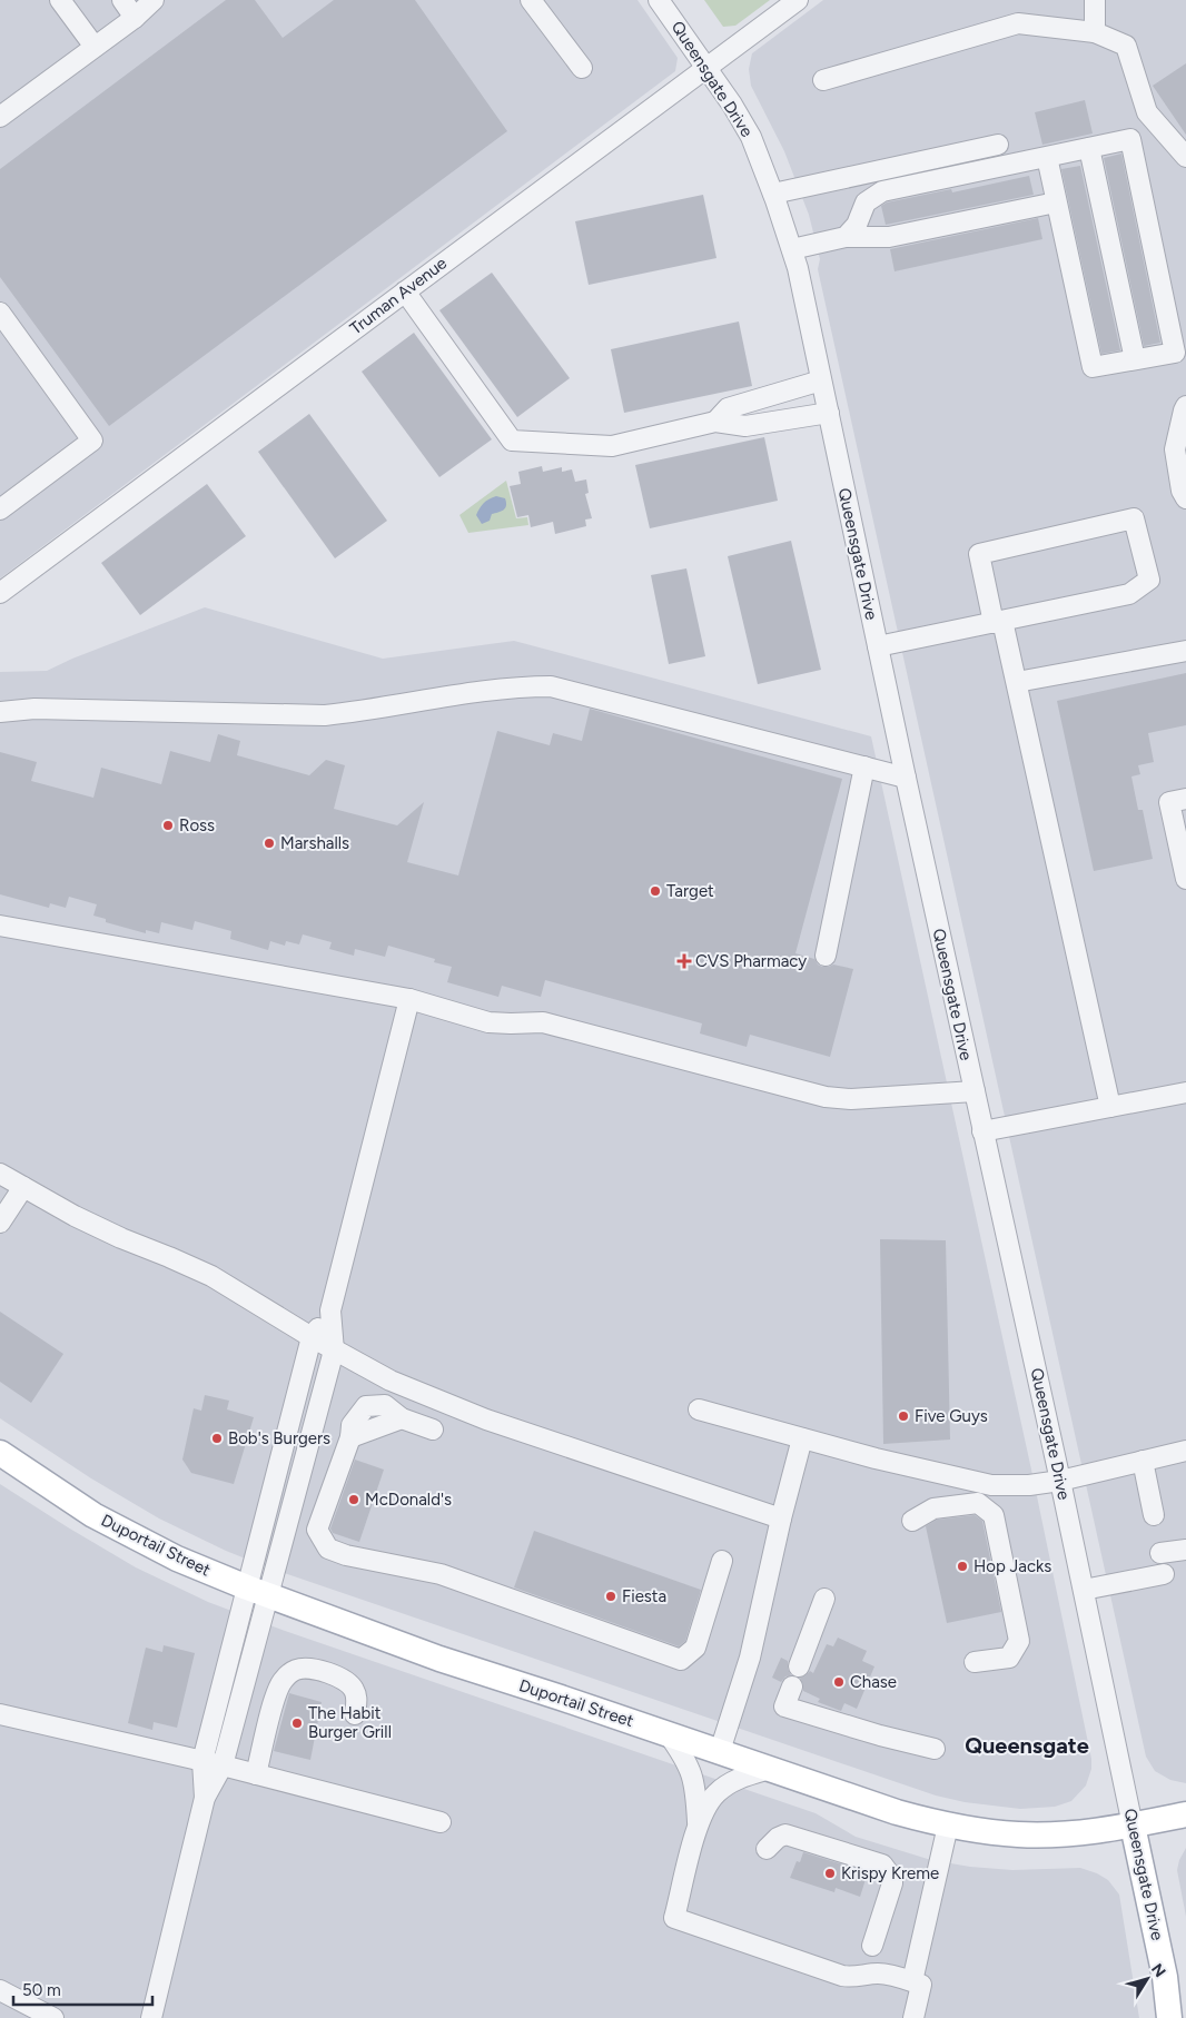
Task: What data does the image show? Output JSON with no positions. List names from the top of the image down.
{
  "streets": {
    "main road": ["Queensgate Drive", "Duportail Street"],
    "street": ["Truman Avenue"]
  },
  "crossings": [
    ["Queensgate Drive", "Truman Avenue"],
    ["Queensgate Drive", "Duportail Street"]
  ],
  "districts": ["Queensgate"],
  "places": {
    "other": [
      "Ross",
      "Marshalls",
      "Target",
      "Five Guys",
      "Bob's Burgers",
      "McDonald's",
      "Hop Jacks",
      "Fiesta",
      "Chase",
      "The Habit Burger Grill",
      "Krispy Kreme"
    ],
    "health": ["CVS Pharmacy"]
  },
  "scale_bar": "50 m",
  "north": "top right"
}
